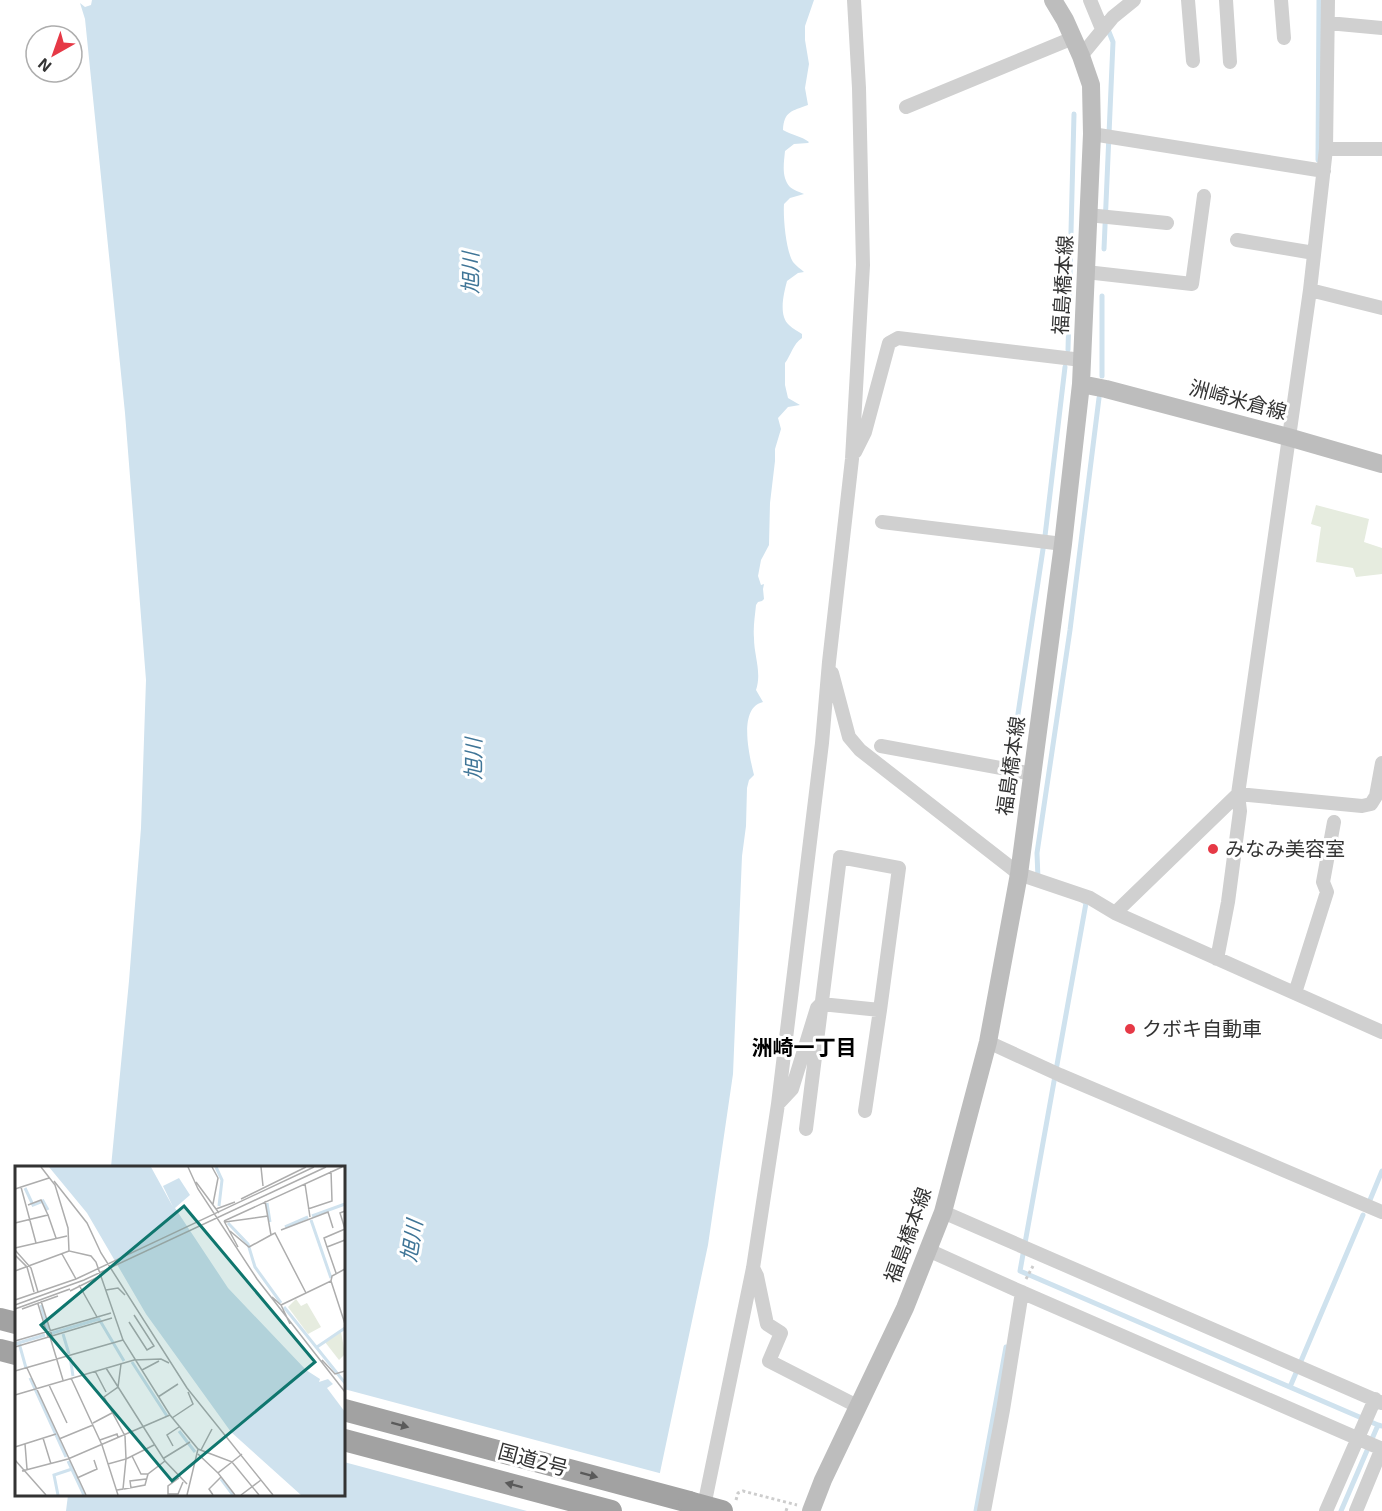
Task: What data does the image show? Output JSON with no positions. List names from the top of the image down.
{
  "streets": {
    "highway": ["国道2号"],
    "main road": ["福島橋本線", "洲崎米倉線"]
  },
  "crossings": [
    ["福島橋本線", "洲崎米倉線"]
  ],
  "districts": ["洲崎一丁目"],
  "water": ["旭川"],
  "places": ["みなみ美容室", "クボキ自動車"],
  "north": "bottom left"
}
